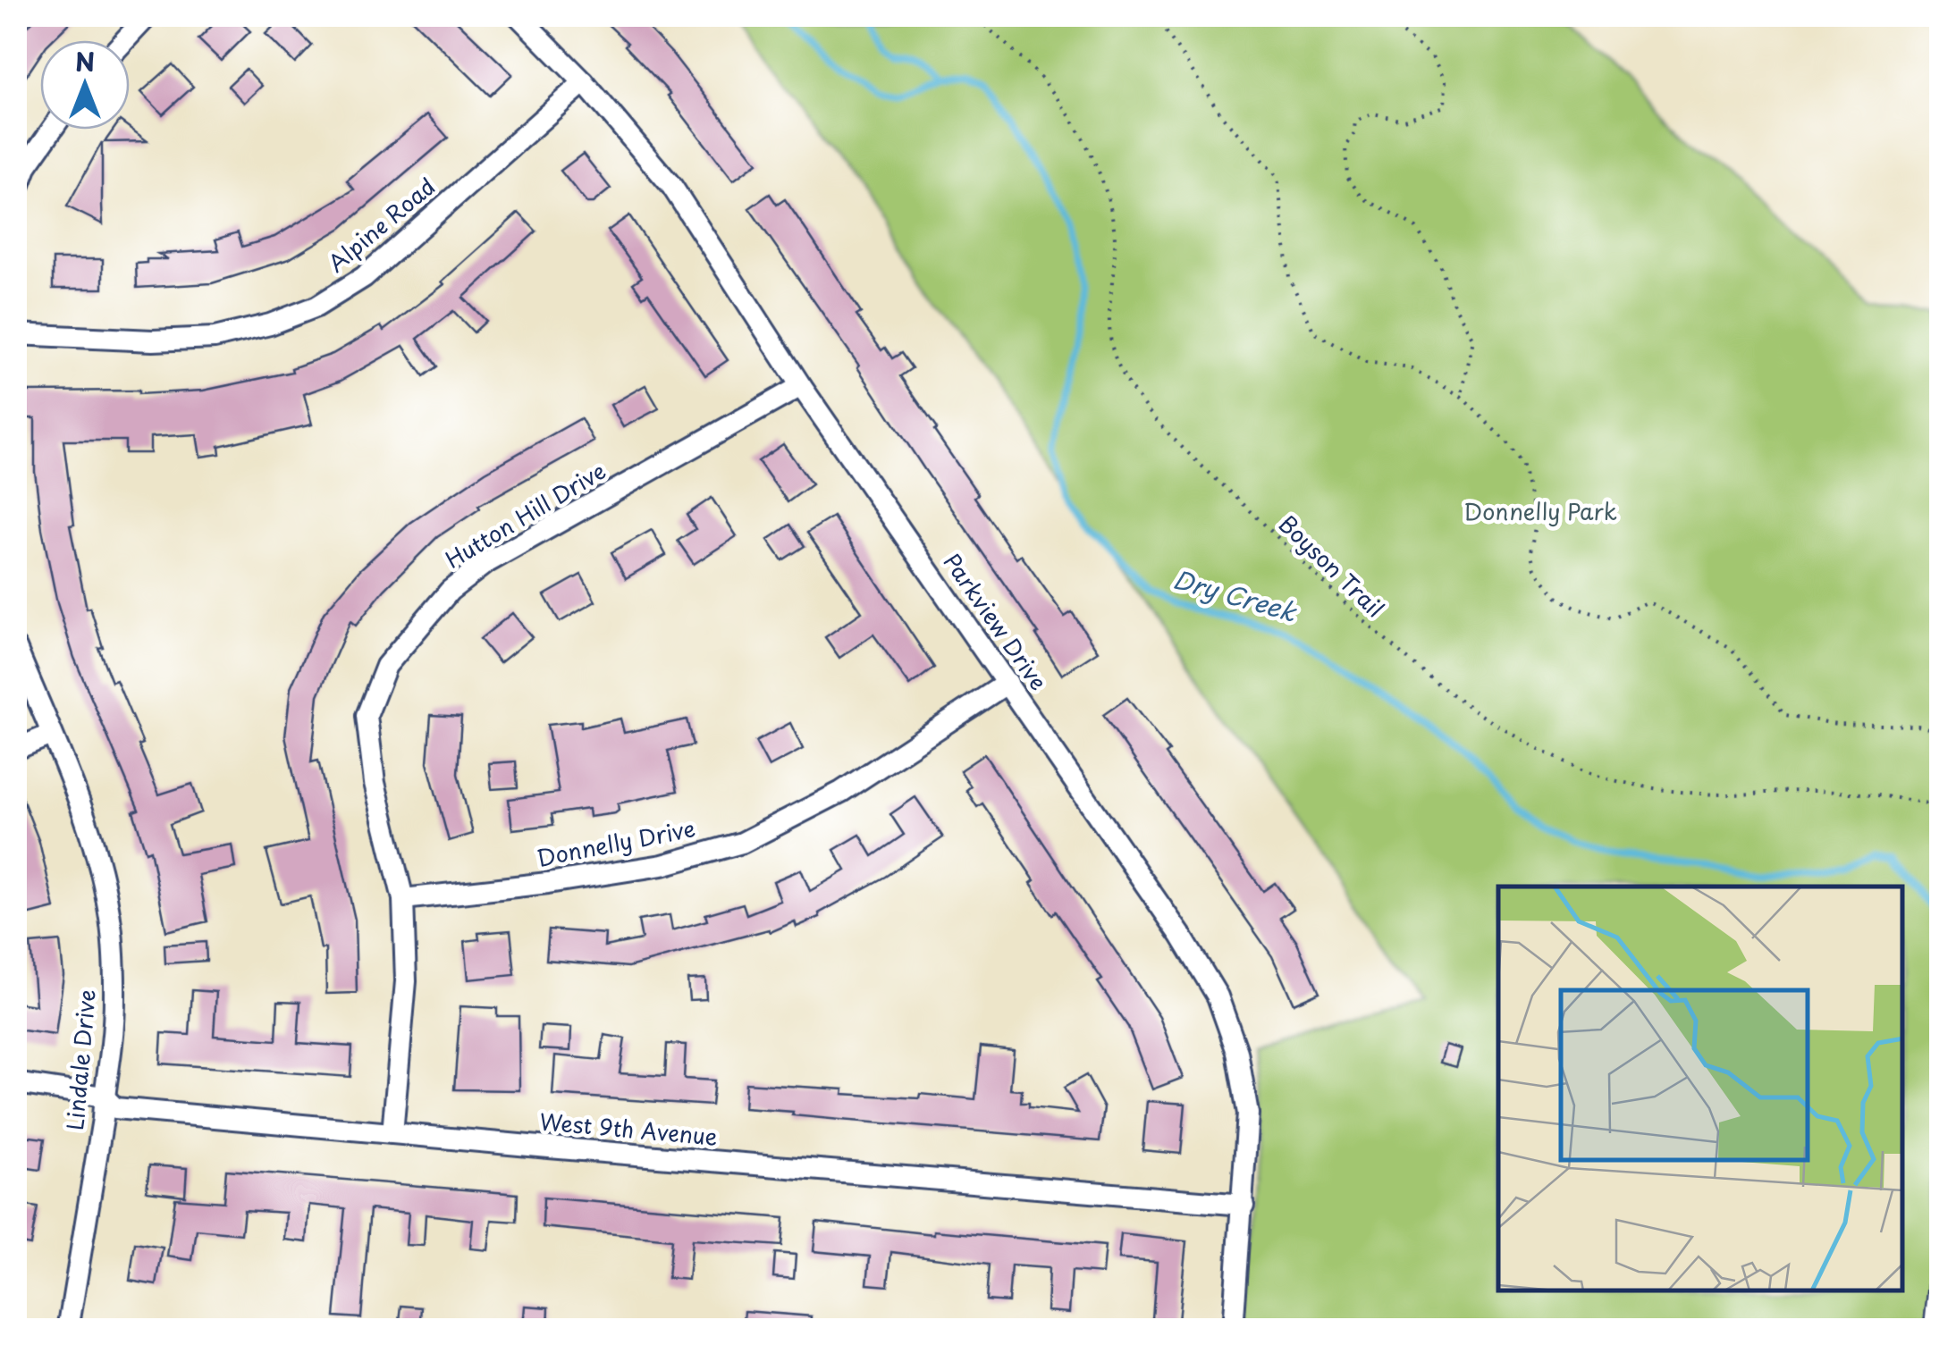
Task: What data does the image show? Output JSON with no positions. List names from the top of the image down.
{
  "streets": {
    "street": [
      "Alpine Road",
      "Hutton Hill Drive",
      "Parkview Drive",
      "Donnelly Drive",
      "Lindale Drive",
      "West 9th Avenue"
    ],
    "path": ["Boyson Trail"]
  },
  "crossings": [
    ["Alpine Road", "Parkview Drive"],
    ["Hutton Hill Drive", "Parkview Drive"],
    ["Hutton Hill Drive", "Donnelly Drive"],
    ["Hutton Hill Drive", "West 9th Avenue"],
    ["Parkview Drive", "Donnelly Drive"],
    ["Parkview Drive", "West 9th Avenue"],
    ["Lindale Drive", "West 9th Avenue"]
  ],
  "water": ["Dry Creek"],
  "parks": ["Donnelly Park"],
  "north": "top"
}
